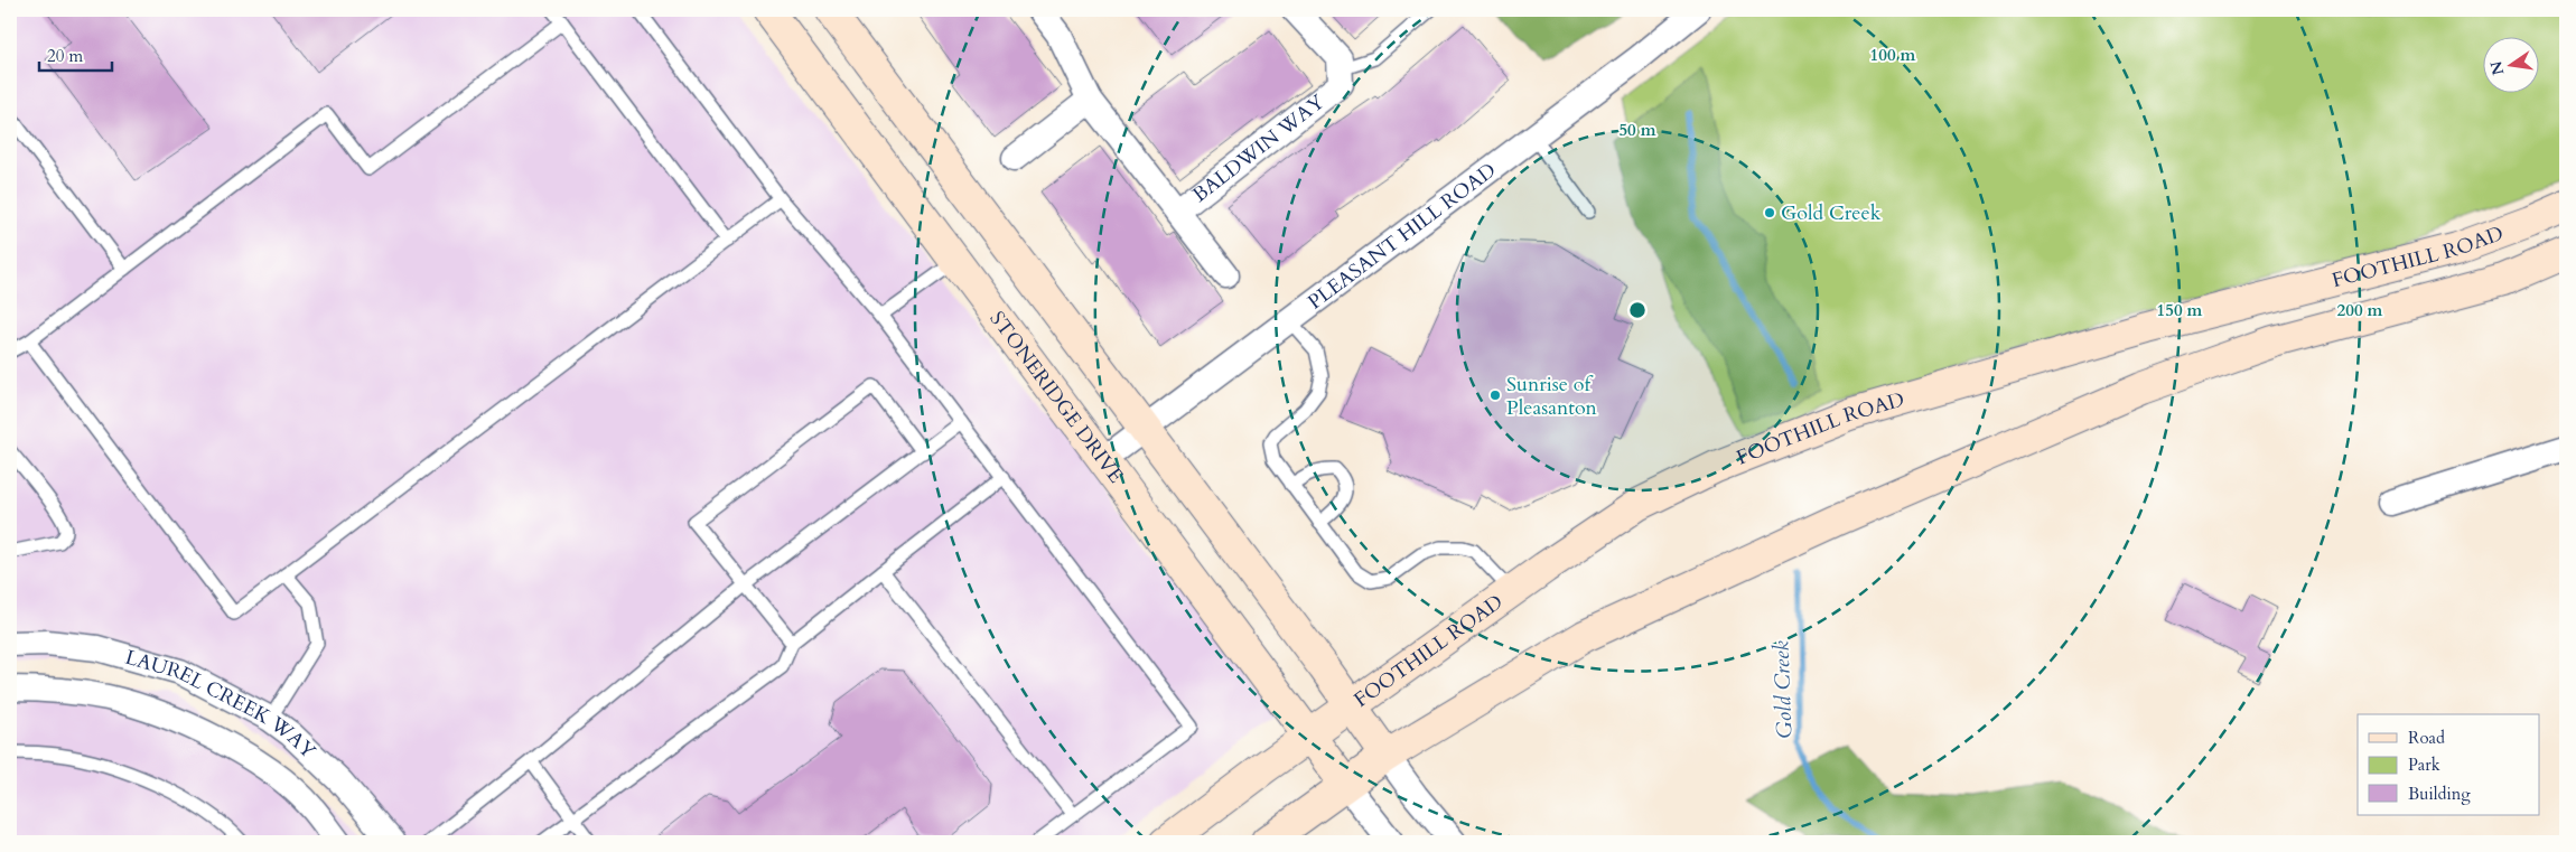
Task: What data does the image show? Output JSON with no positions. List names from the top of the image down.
{
  "streets": {
    "main road": ["FOOTHILL ROAD", "STONERIDGE DRIVE"],
    "street": ["BALDWIN WAY", "PLEASANT HILL ROAD", "LAUREL CREEK WAY"]
  },
  "crossings": [
    ["PLEASANT HILL ROAD", "STONERIDGE DRIVE"],
    ["FOOTHILL ROAD", "STONERIDGE DRIVE"]
  ],
  "water": ["Gold Creek"],
  "places": ["Gold Creek", "Sunrise of Pleasanton"],
  "legend": ["Road", "Park", "Building"],
  "scale_bar": "20 m",
  "north": "left",
  "rings": [
    "100 m",
    "50 m",
    "150 m",
    "200 m"
  ]
}
